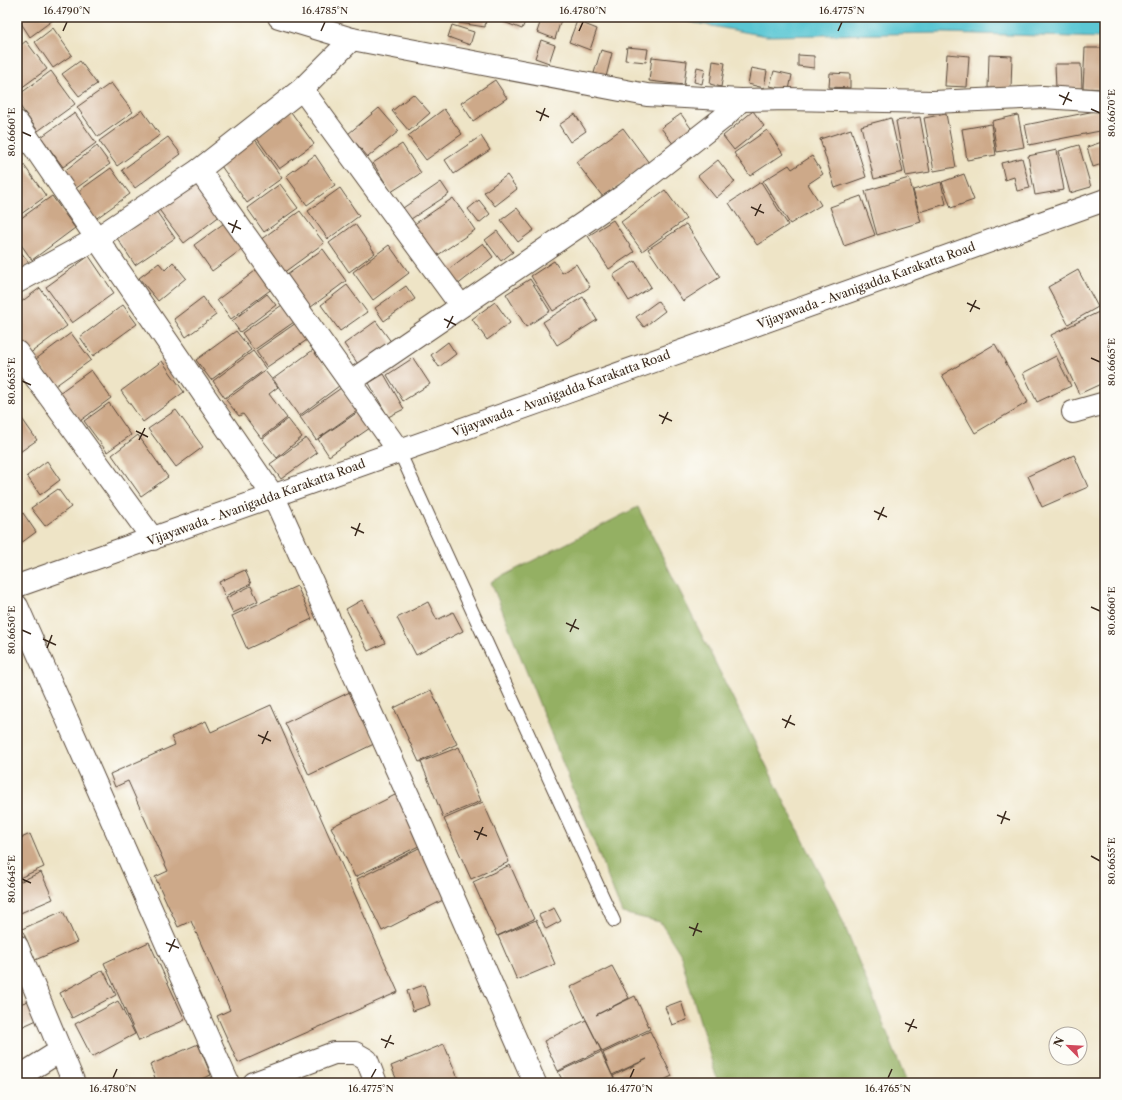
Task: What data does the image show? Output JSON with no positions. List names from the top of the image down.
{
  "streets": {
    "street": ["Vijayawada - Avanigadda Karakatta Road"]
  },
  "north": "top left",
  "coordinates": [
    "16.4790°N",
    "16.4785°N",
    "16.4780°N",
    "16.4775°N",
    "80.6670°E",
    "80.6660°E",
    "80.6665°E",
    "80.6655°E",
    "80.6650°E",
    "80.6645°E",
    "16.4770°N",
    "16.4765°N"
  ]
}
